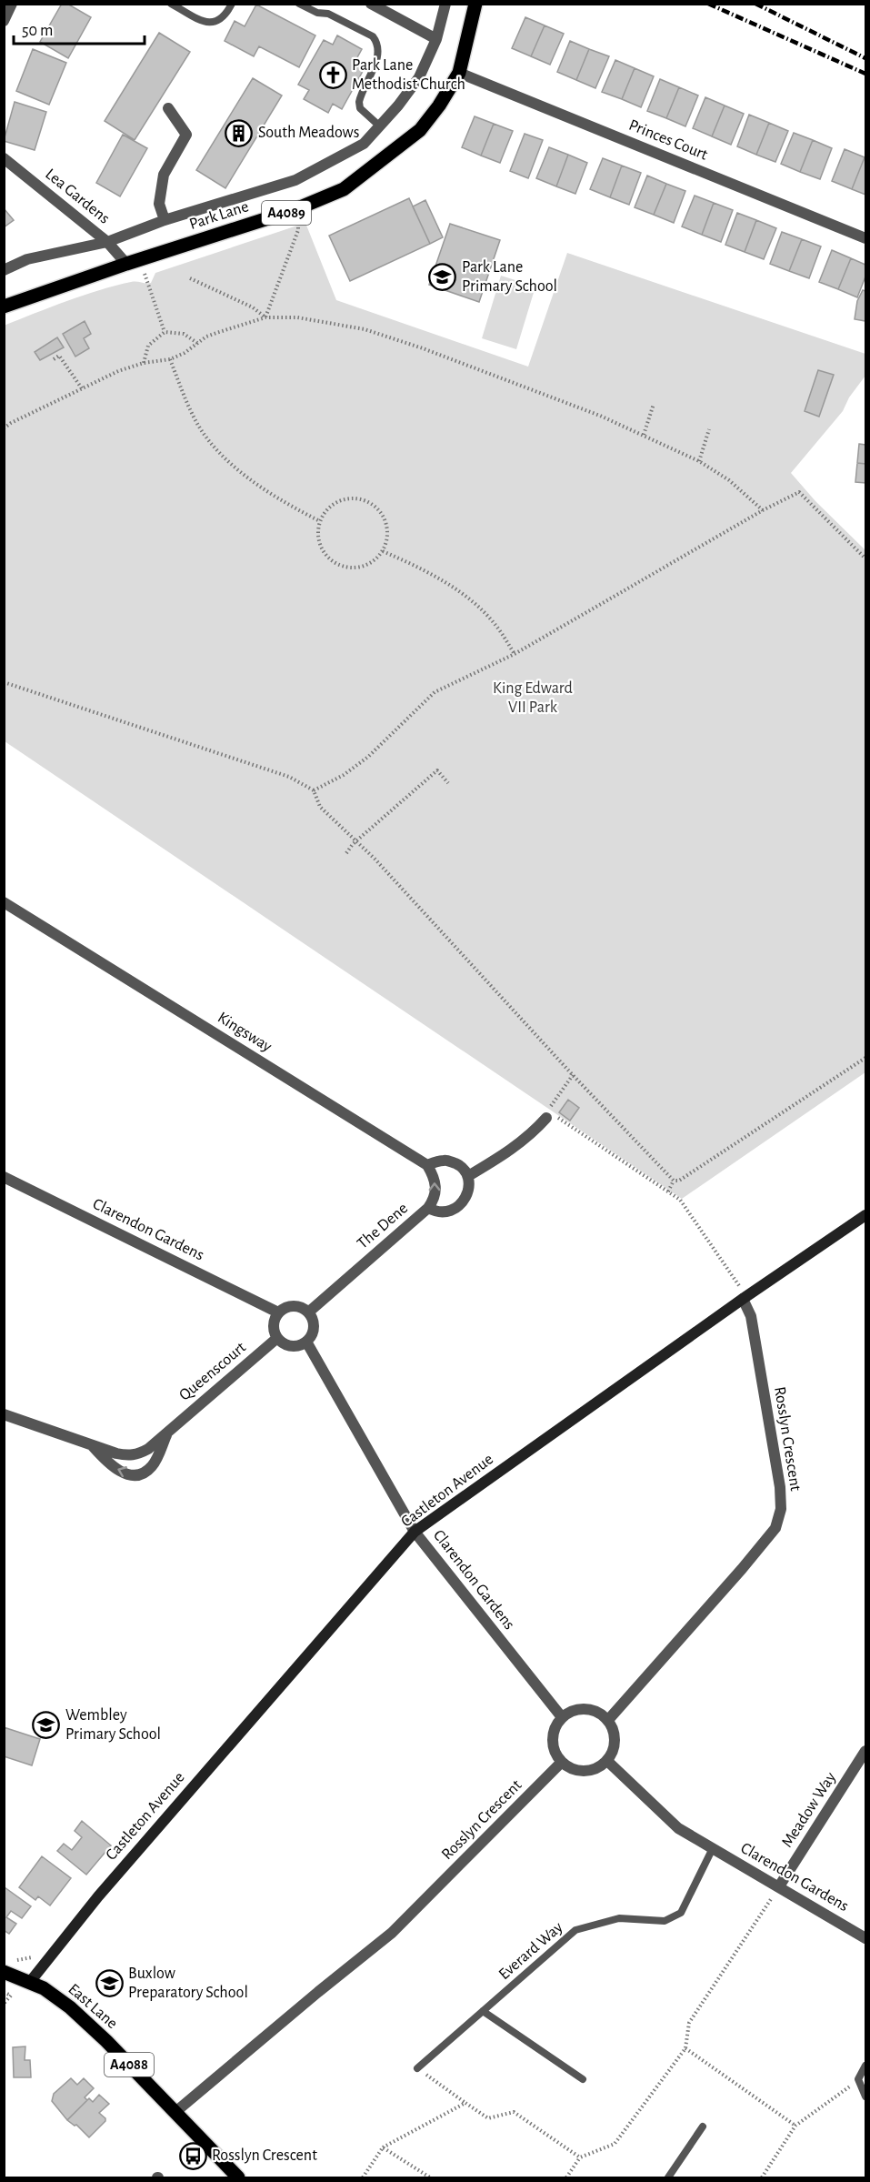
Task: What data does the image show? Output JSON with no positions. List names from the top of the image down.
{
  "streets": {
    "main road": [
      "A4089",
      "Park Lane",
      "East Lane",
      "A4088"
    ],
    "street": [
      "Princes Court",
      "Lea Gardens",
      "Kingsway",
      "The Dene",
      "Clarendon Gardens",
      "Queenscourt",
      "Rosslyn Crescent",
      "Castleton Avenue",
      "Meadow Way"
    ],
    "lane": ["Everard Way"]
  },
  "crossings": [
    ["Princes Court", "Park Lane"],
    ["Lea Gardens", "Park Lane"],
    ["The Dene", "Clarendon Gardens"],
    ["The Dene", "Queenscourt"],
    ["Clarendon Gardens", "Queenscourt"],
    ["Clarendon Gardens", "Rosslyn Crescent"],
    ["Clarendon Gardens", "Castleton Avenue"],
    ["Clarendon Gardens", "Meadow Way"],
    ["Clarendon Gardens", "Everard Way"],
    ["Rosslyn Crescent", "Castleton Avenue"],
    ["Rosslyn Crescent", "East Lane"],
    ["Castleton Avenue", "East Lane"]
  ],
  "parks": ["King Edward VII Park"],
  "places": {
    "church": ["Park Lane Methodist Church"],
    "building": ["South Meadows"],
    "school or university": ["Park Lane Primary School", "Wembley Primary School", "Buxlow Preparatory School"],
    "bus stop": ["Rosslyn Crescent"]
  },
  "scale_bar": "50 m"
}
